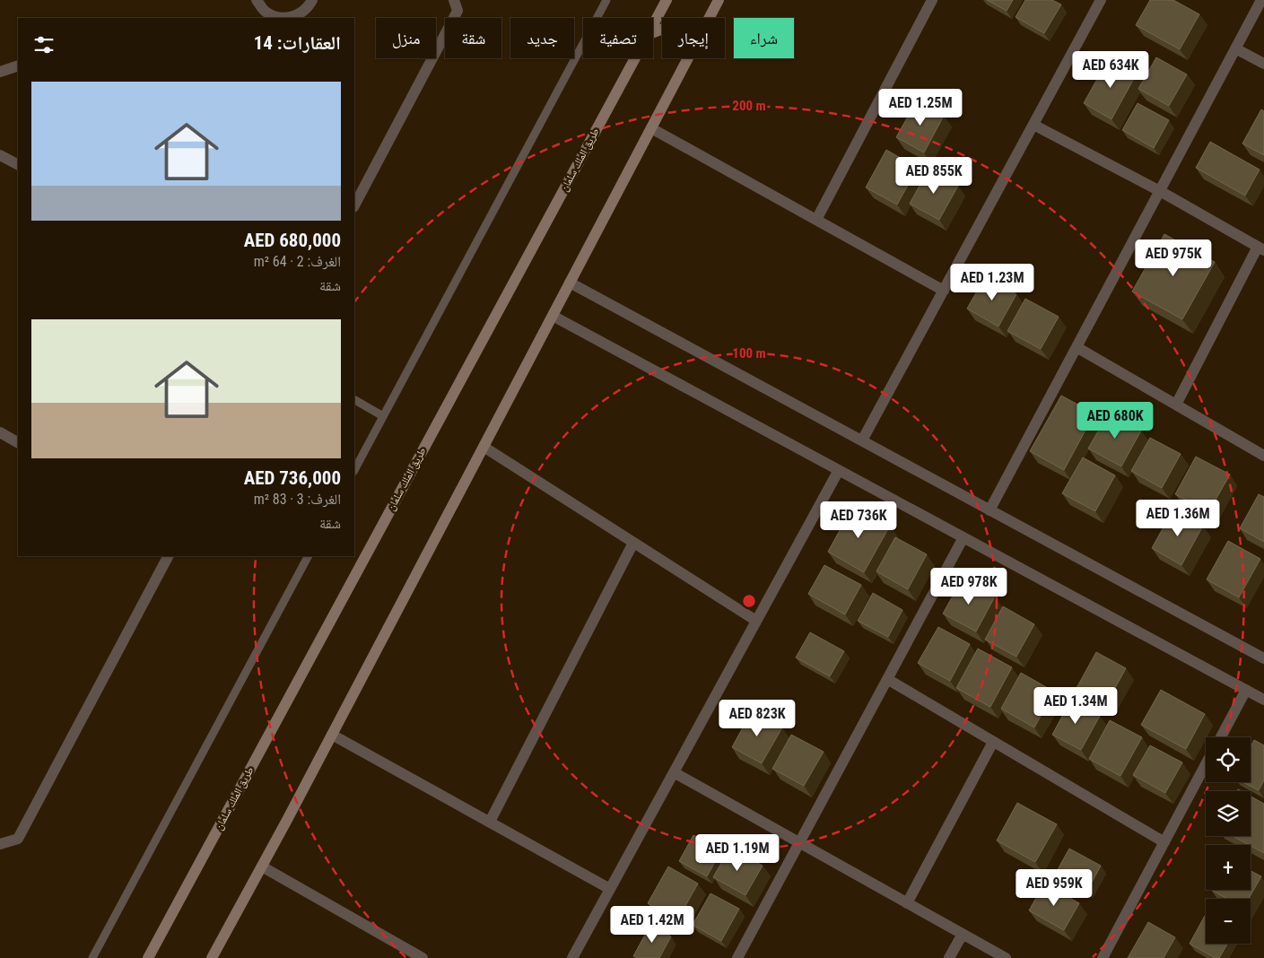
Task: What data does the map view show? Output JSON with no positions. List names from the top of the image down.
{
  "streets": {
    "main road": ["طريق الملك سلمان"]
  },
  "page": {
    "chip": [
      "شراء",
      "إيجار",
      "تصفية",
      "جديد",
      "شقة",
      "منزل"
    ],
    "heading": "العقارات: 14",
    "price": [
      "AED 634K",
      "AED 1.25M",
      "AED 855K",
      "AED 975K",
      "AED 1.23M",
      "AED 680K",
      "AED 1.36M",
      "AED 736K",
      "AED 978K",
      "AED 1.34M",
      "AED 823K",
      "AED 1.19M",
      "AED 959K",
      "AED 1.42M"
    ],
    "list": [
      {
        "name": "AED 680,000",
        "note": "الغرف: 2 · 64 m² · شقة"
      },
      {
        "name": "AED 736,000",
        "note": "الغرف: 3 · 83 m² · شقة"
      }
    ],
    "map_buttons": ["+", "−"]
  },
  "rings": ["200 m", "100 m"]
}
